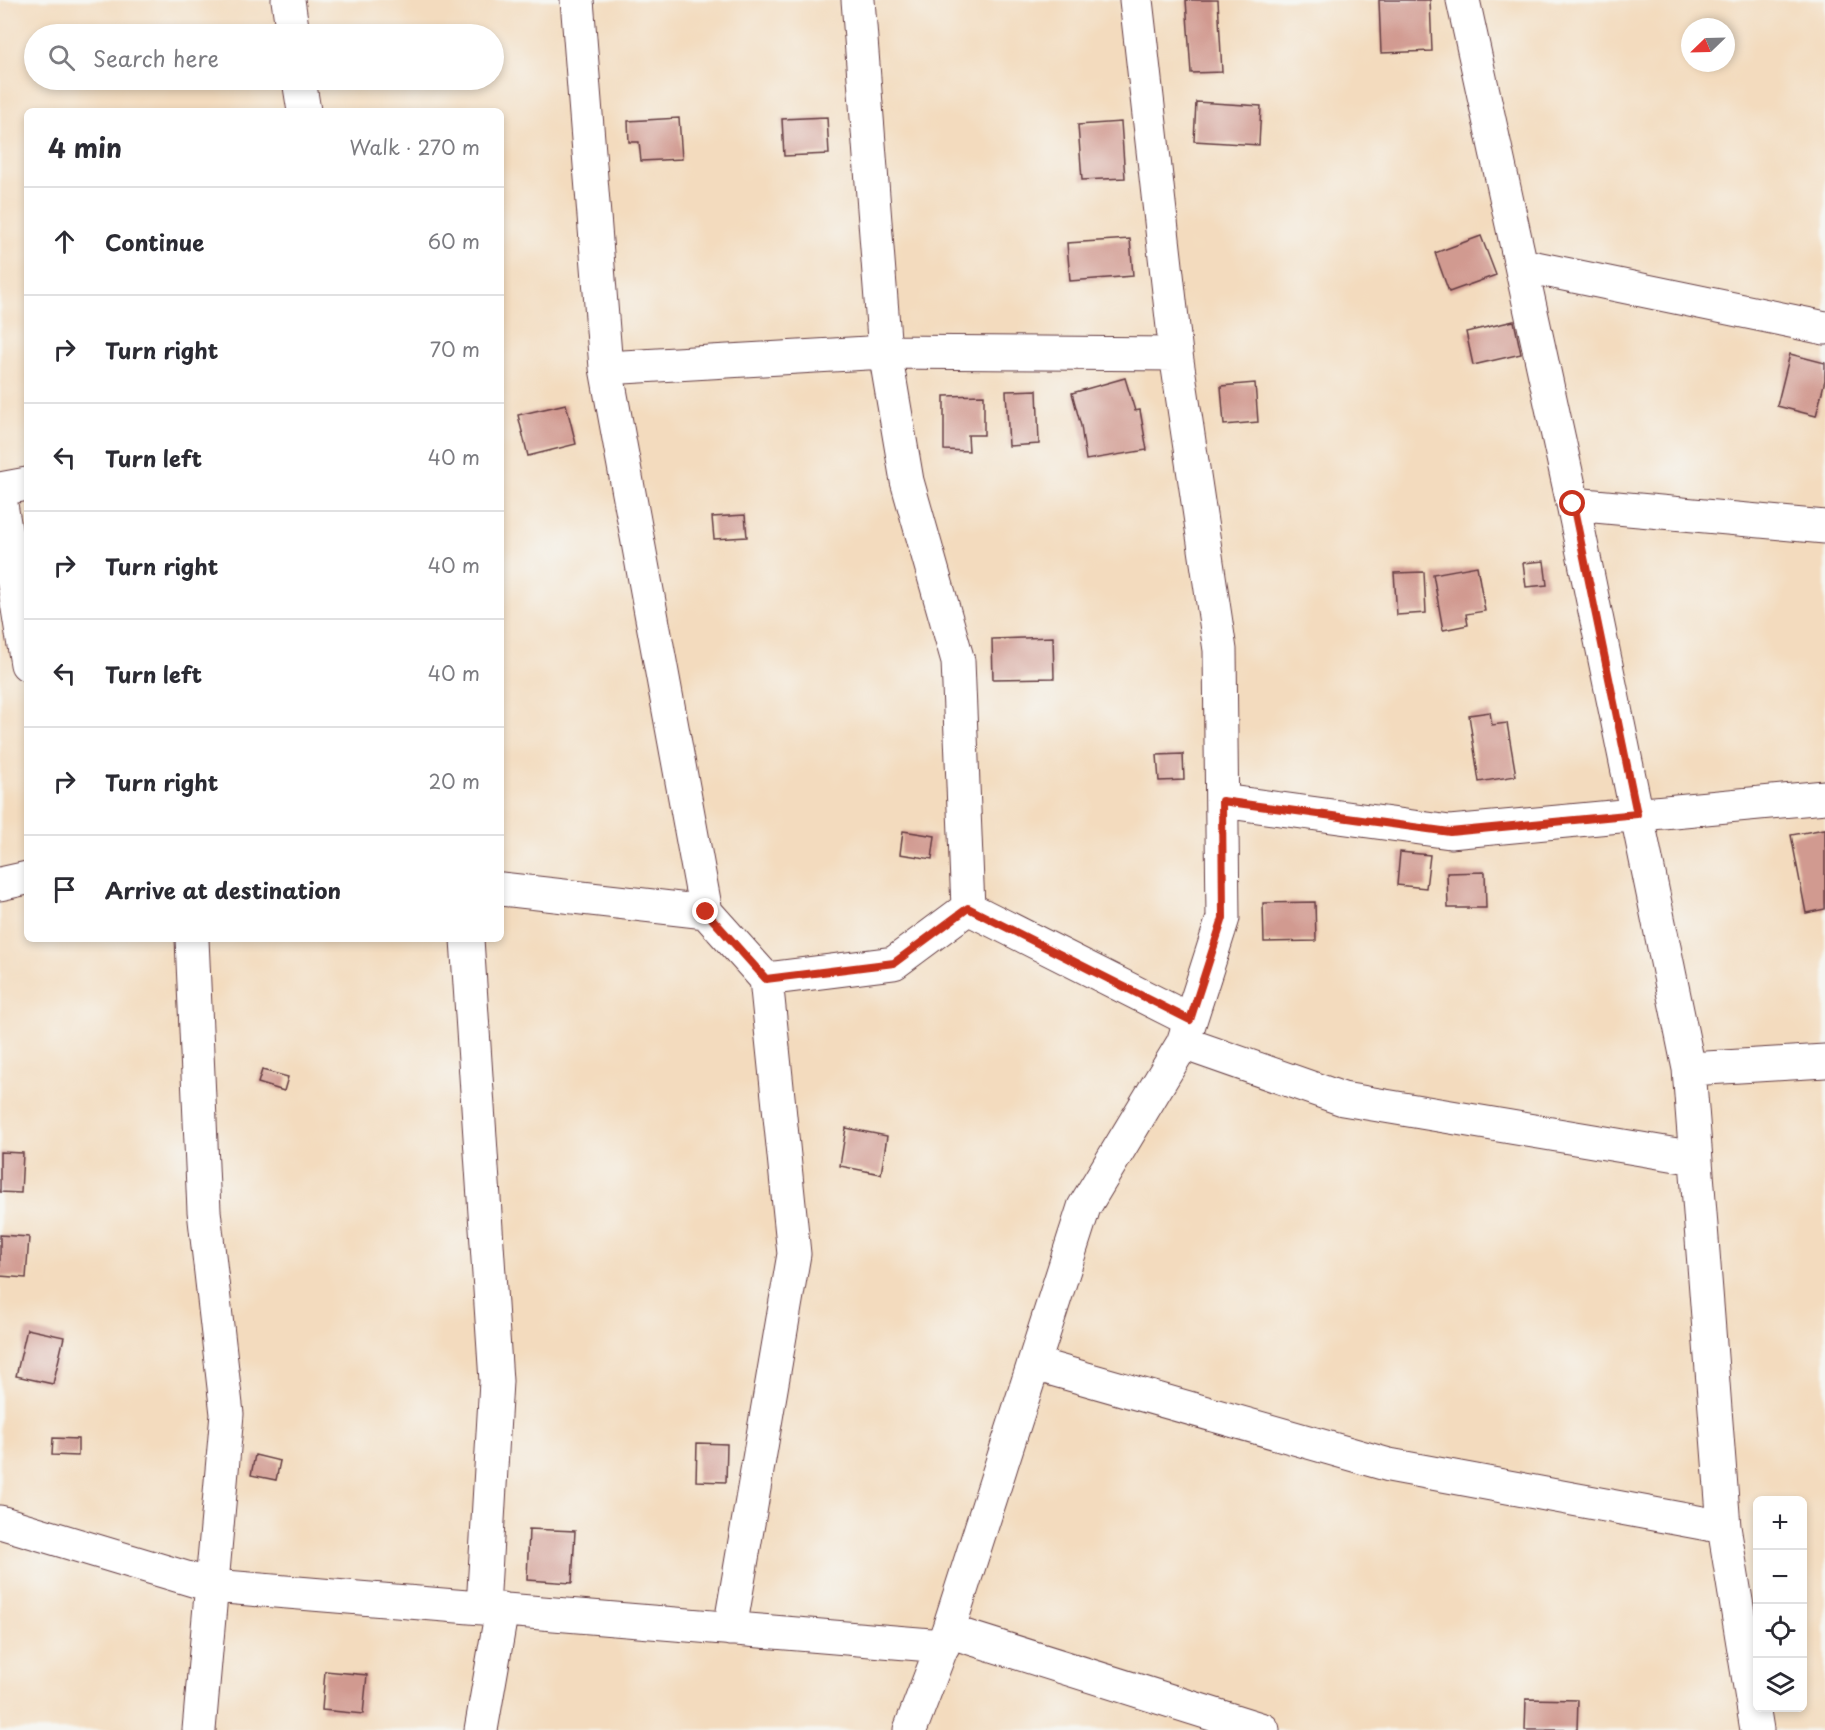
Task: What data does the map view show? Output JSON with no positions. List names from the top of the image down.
{
  "north": "bottom left",
  "page": {
    "search": "Search here",
    "heading": ["4 min", "Walk · 270 m"],
    "list": [
      ["Continue", "60 m"],
      ["Turn right", "70 m"],
      ["Turn left", "40 m"],
      ["Turn right", "40 m"],
      ["Turn left", "40 m"],
      ["Turn right", "20 m"],
      "Arrive at destination"
    ],
    "map_buttons": ["+", "−"]
  }
}
